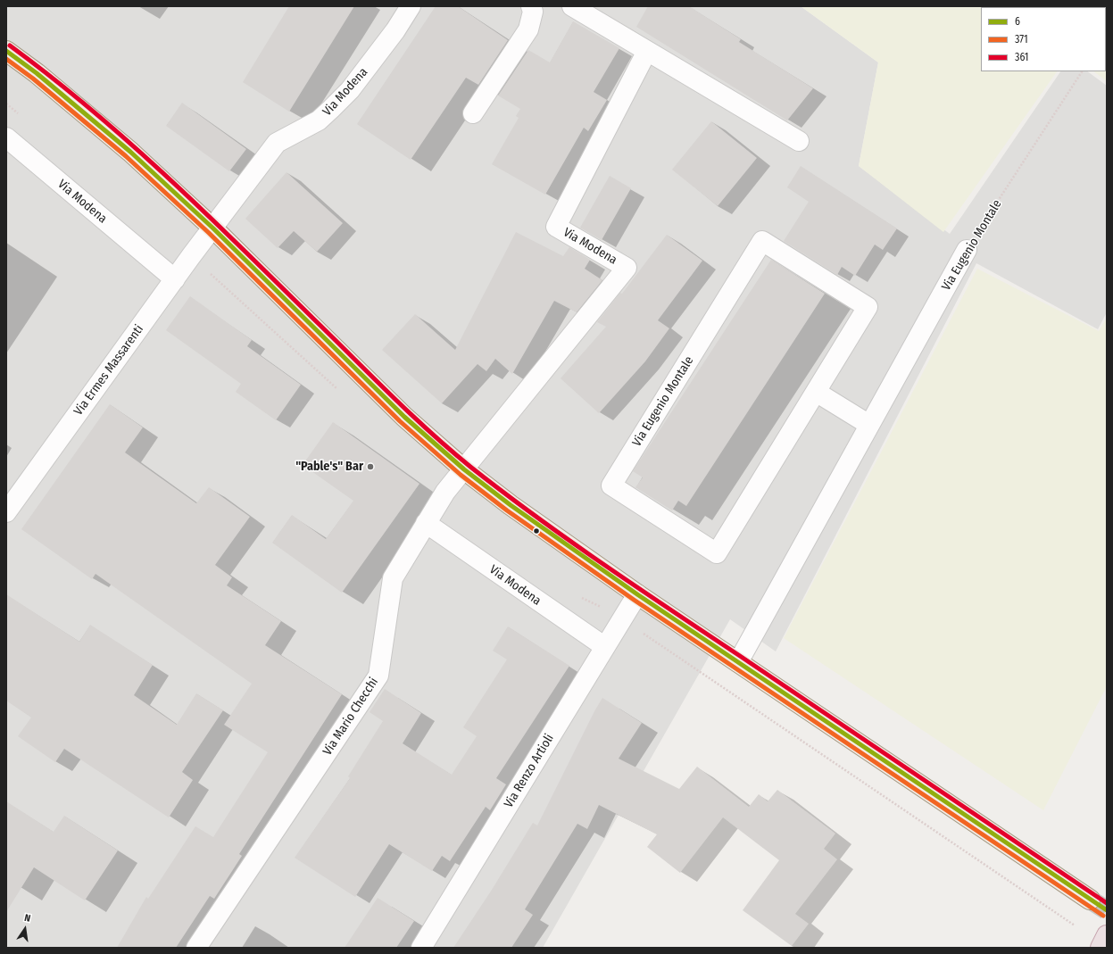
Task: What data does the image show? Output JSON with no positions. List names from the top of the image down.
{
  "streets": {
    "street": [
      "Via Modena",
      "Via Eugenio Montale",
      "Via Ermes Massarenti",
      "Via Mario Checchi",
      "Via Renzo Artioli"
    ]
  },
  "crossings": [
    ["Via Modena", "Via Ermes Massarenti"],
    ["Via Modena", "Via Mario Checchi"],
    ["Via Modena", "Via Renzo Artioli"]
  ],
  "places": ["\"Pable's\" Bar"],
  "lines": ["transit line 361", "transit line 6", "transit line 371"],
  "legend": ["6", "371", "361"],
  "north": "top"
}
